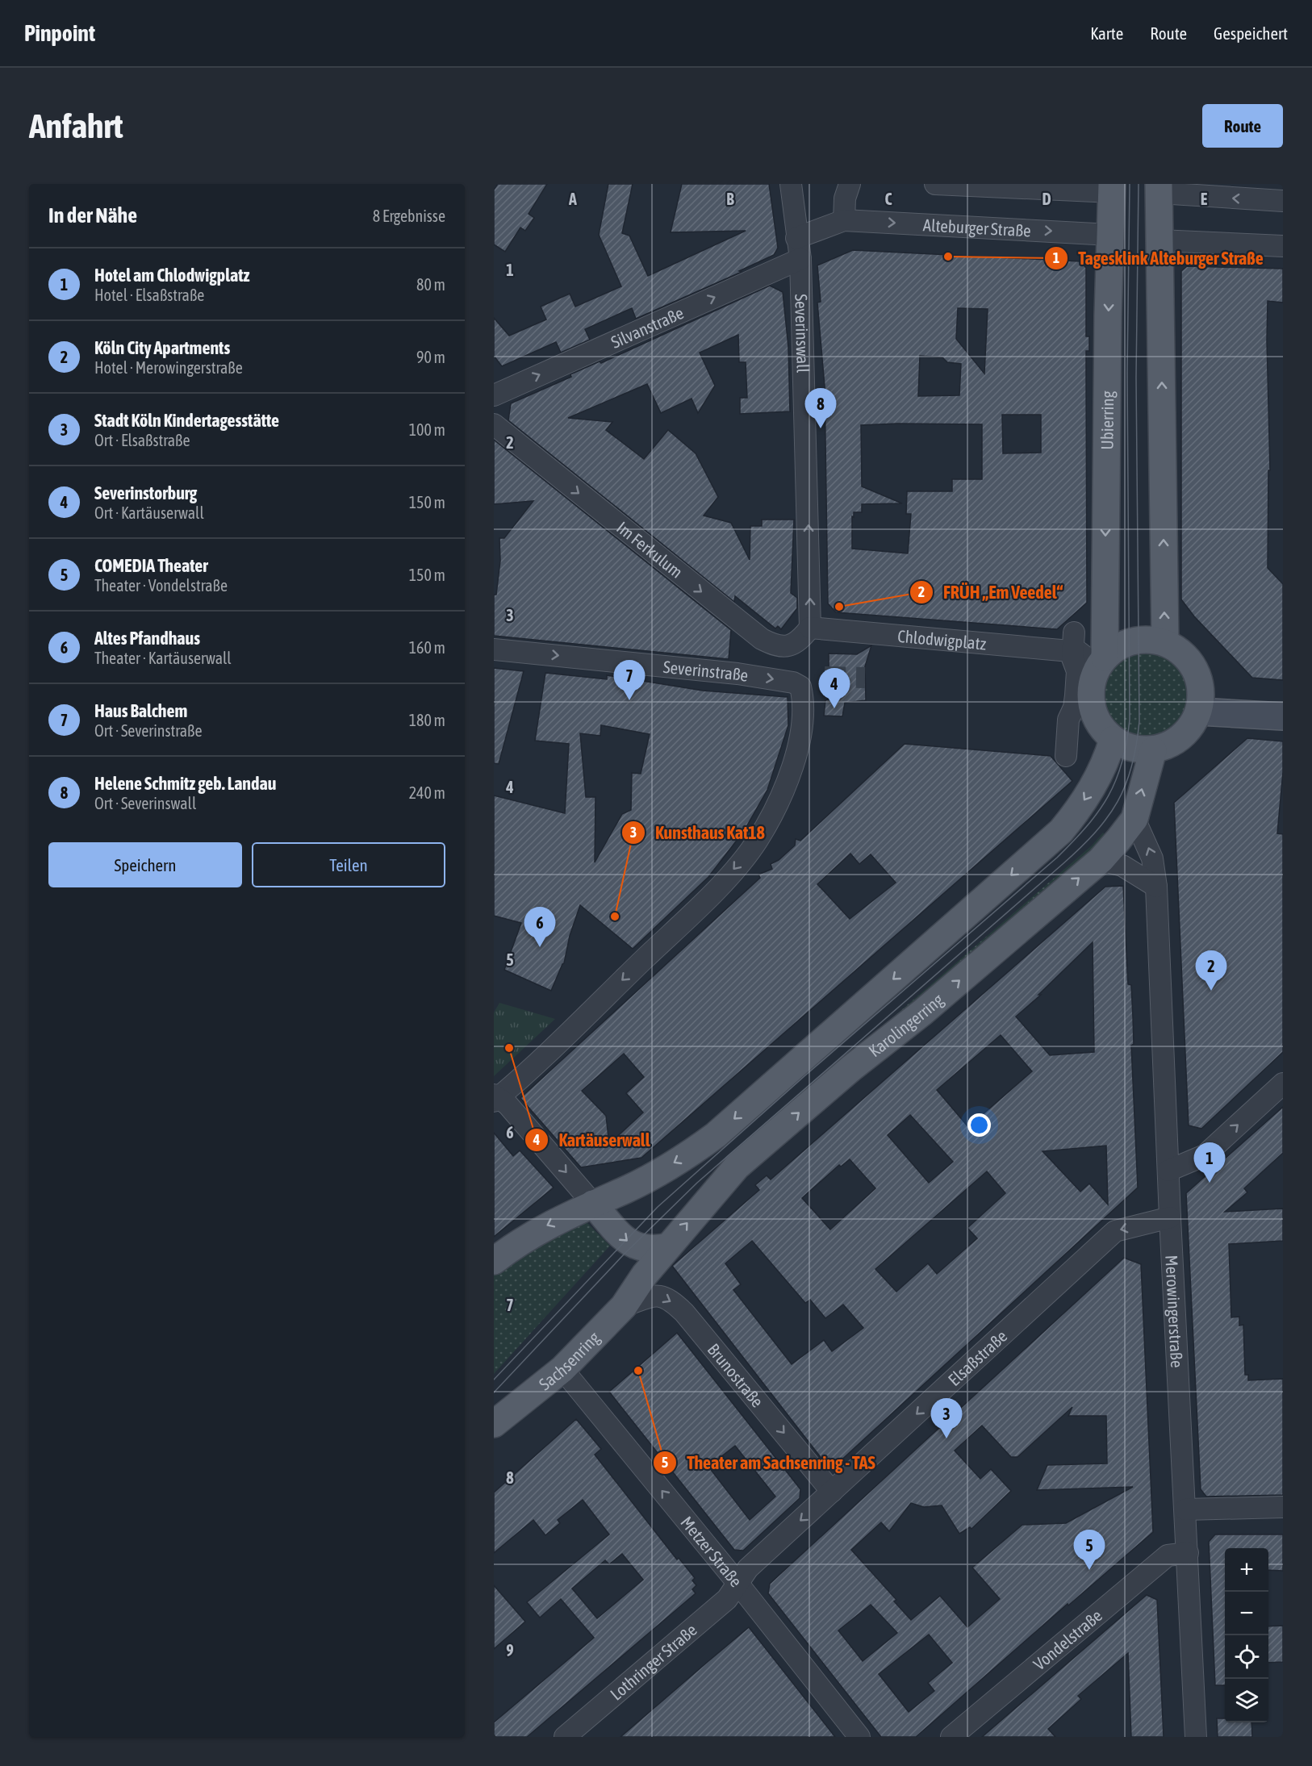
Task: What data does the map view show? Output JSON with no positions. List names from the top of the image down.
{
  "streets": {
    "main road": ["Ubierring", "Karolingerring", "Sachsenring"],
    "street": [
      "Alteburger Straße",
      "Silvanstraße",
      "Severinswall",
      "Im Ferkulum",
      "Chlodwigplatz",
      "Severinstraße",
      "Merowingerstraße",
      "Elsaßstraße",
      "Brunostraße",
      "Metzer Straße",
      "Vondelstraße",
      "Lothringer Straße"
    ]
  },
  "crossings": [
    ["Alteburger Straße", "Severinswall"],
    ["Alteburger Straße", "Ubierring"],
    ["Silvanstraße", "Severinswall"],
    ["Severinswall", "Im Ferkulum"],
    ["Severinswall", "Chlodwigplatz"],
    ["Ubierring", "Chlodwigplatz"],
    ["Ubierring", "Karolingerring"],
    ["Im Ferkulum", "Chlodwigplatz"],
    ["Chlodwigplatz", "Karolingerring"],
    ["Karolingerring", "Merowingerstraße"],
    ["Karolingerring", "Sachsenring"],
    ["Karolingerring", "Brunostraße"],
    ["Merowingerstraße", "Elsaßstraße"],
    ["Merowingerstraße", "Vondelstraße"],
    ["Elsaßstraße", "Brunostraße"],
    ["Elsaßstraße", "Metzer Straße"],
    ["Elsaßstraße", "Lothringer Straße"],
    ["Sachsenring", "Brunostraße"],
    ["Sachsenring", "Metzer Straße"],
    ["Metzer Straße", "Lothringer Straße"]
  ],
  "one_way": [
    "Silvanstraße",
    "Severinswall",
    "Im Ferkulum",
    "Elsaßstraße",
    "Brunostraße",
    "Metzer Straße"
  ],
  "places": [
    "Tagesklink Alteburger Straße",
    "FRÜH „Em Veedel“",
    "Kunsthaus Kat18",
    "Kartäuserwall",
    "Theater am Sachsenring - TAS"
  ],
  "page": {
    "header": "Pinpoint",
    "nav": ["Karte", "Route", "Gespeichert"],
    "buttons": [
      "Route",
      ["Speichern", "Teilen"]
    ],
    "title": "Anfahrt",
    "heading": ["In der Nähe", "8 Ergebnisse"],
    "list": [
      {
        "mark": "1",
        "name": "Hotel am Chlodwigplatz",
        "note": "Hotel · Elsaßstraße",
        "value": "80 m"
      },
      {
        "mark": "2",
        "name": "Köln City Apartments",
        "note": "Hotel · Merowingerstraße",
        "value": "90 m"
      },
      {
        "mark": "3",
        "name": "Stadt Köln Kindertagesstätte",
        "note": "Ort · Elsaßstraße",
        "value": "100 m"
      },
      {
        "mark": "4",
        "name": "Severinstorburg",
        "note": "Ort · Kartäuserwall",
        "value": "150 m"
      },
      {
        "mark": "5",
        "name": "COMEDIA Theater",
        "note": "Theater · Vondelstraße",
        "value": "150 m"
      },
      {
        "mark": "6",
        "name": "Altes Pfandhaus",
        "note": "Theater · Kartäuserwall",
        "value": "160 m"
      },
      {
        "mark": "7",
        "name": "Haus Balchem",
        "note": "Ort · Severinstraße",
        "value": "180 m"
      },
      {
        "mark": "8",
        "name": "Helene Schmitz geb. Landau",
        "note": "Ort · Severinswall",
        "value": "240 m"
      }
    ],
    "pins": [
      "8",
      "7",
      "4",
      "6",
      "2",
      "1",
      "3",
      "5"
    ],
    "map_buttons": ["+", "−"]
  },
  "grid": {
    "columns": [
      "A",
      "B",
      "C",
      "D",
      "E"
    ],
    "rows": [
      "1",
      "2",
      "3",
      "4",
      "5",
      "6",
      "7",
      "8",
      "9"
    ]
  }
}
